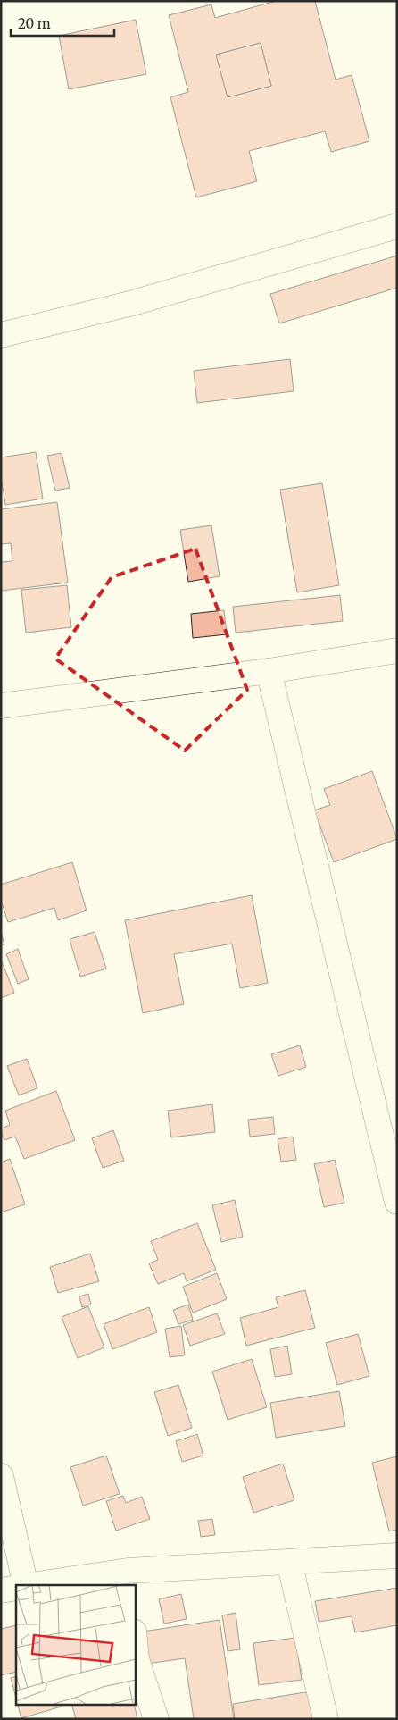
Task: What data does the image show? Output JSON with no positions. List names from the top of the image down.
{
  "scale_bar": "20 m"
}
